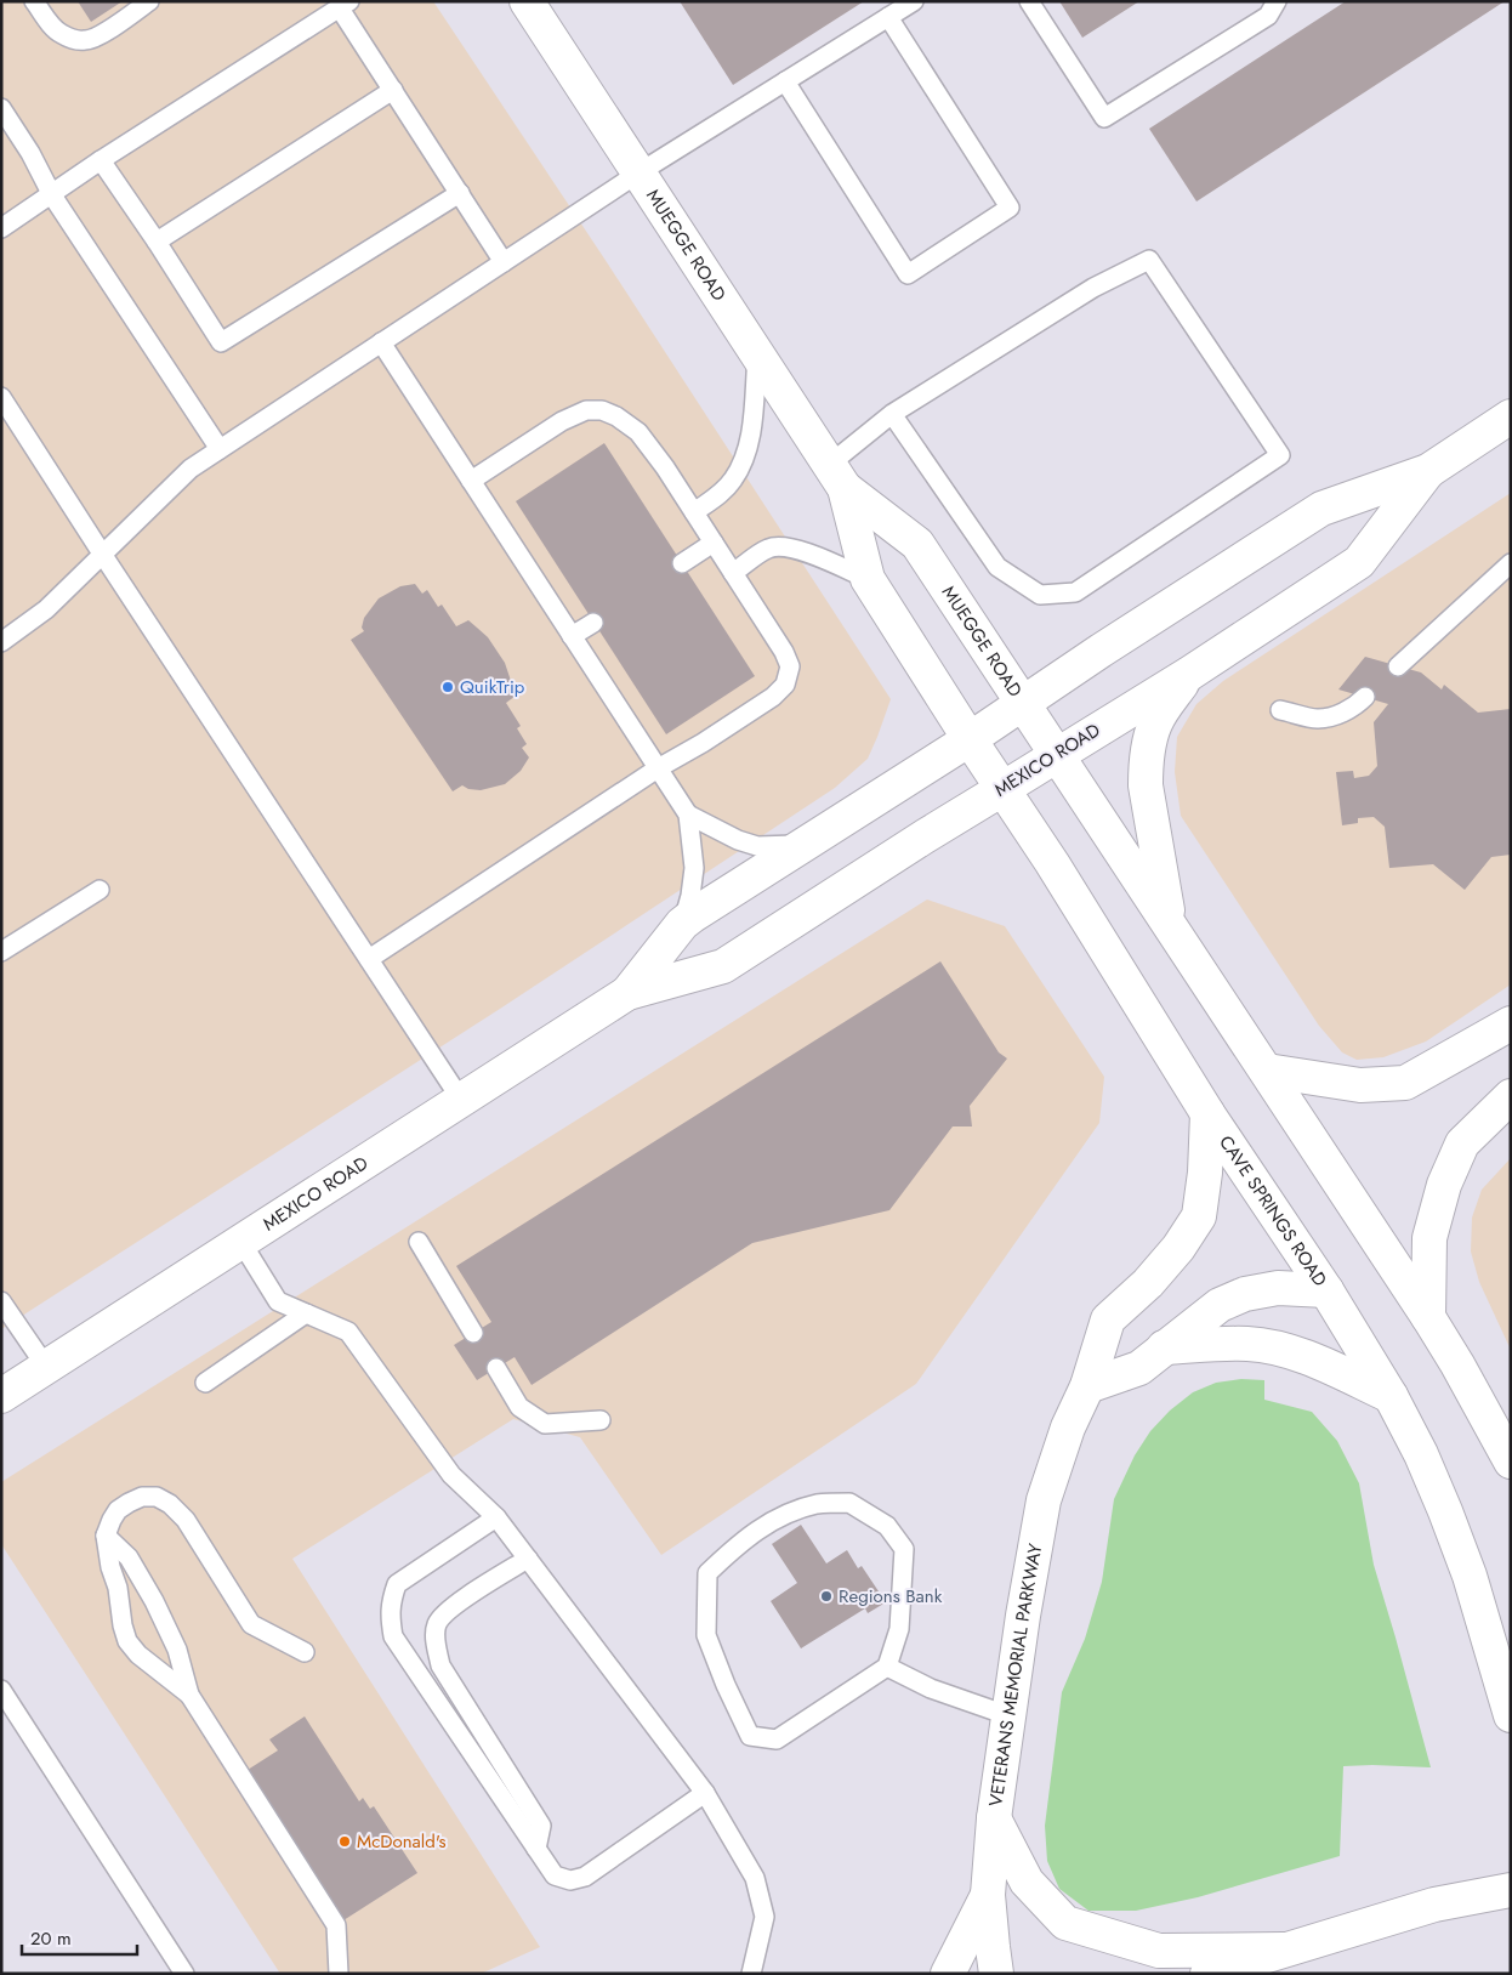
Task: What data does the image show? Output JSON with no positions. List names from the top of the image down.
{
  "streets": {
    "main road": [
      "MUEGGE ROAD",
      "MEXICO ROAD",
      "CAVE SPRINGS ROAD",
      "VETERANS MEMORIAL PARKWAY"
    ]
  },
  "crossings": [
    ["MUEGGE ROAD", "MEXICO ROAD"],
    ["MUEGGE ROAD", "CAVE SPRINGS ROAD"],
    ["MEXICO ROAD", "CAVE SPRINGS ROAD"],
    ["CAVE SPRINGS ROAD", "VETERANS MEMORIAL PARKWAY"]
  ],
  "places": ["QuikTrip", "Regions Bank", "McDonald's"],
  "scale_bar": "20 m"
}
